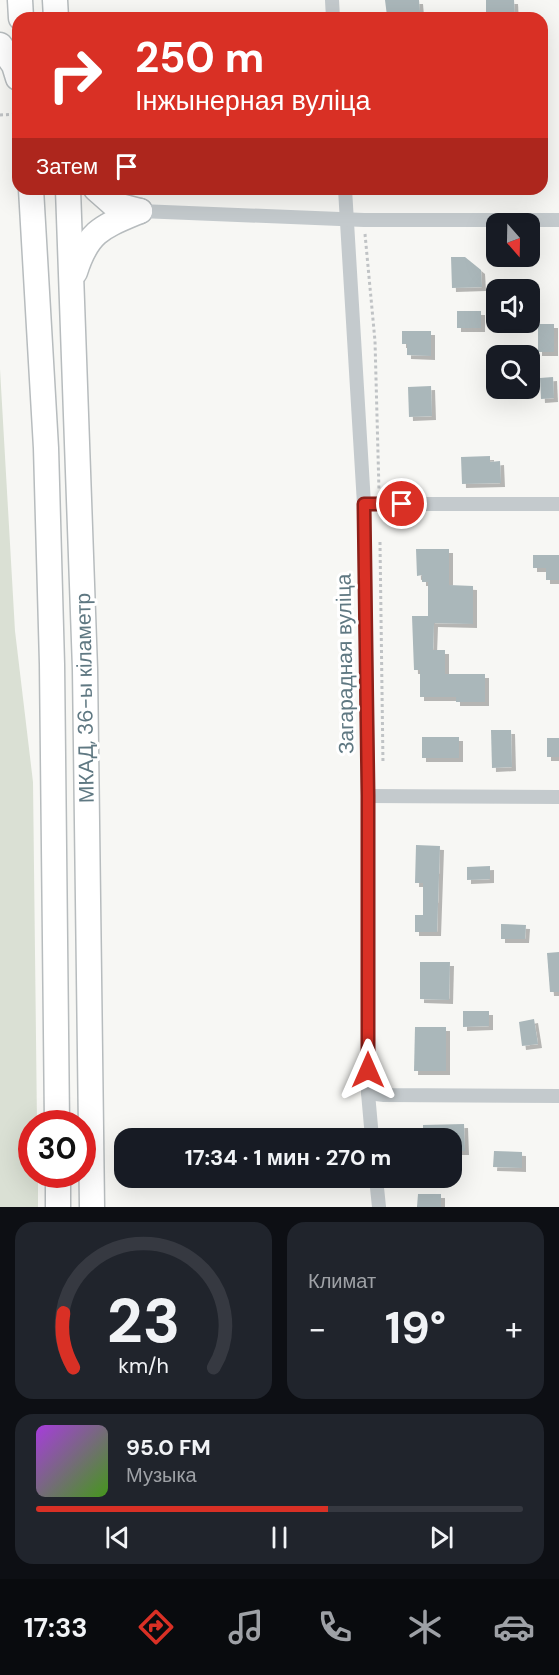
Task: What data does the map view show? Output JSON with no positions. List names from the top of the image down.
{
  "streets": {
    "highway": ["МКАД, 36-ы кіламетр"],
    "street": ["Загарадная вуліца"]
  },
  "north": "bottom",
  "page": {
    "turn": ["250 m", "Інжынерная вуліца"],
    "then": "Затем",
    "limit": "30",
    "trip": "17:34 · 1 мин · 270 m",
    "tile": "Климат",
    "heat": ["−", "19°", "+"],
    "song": ["95.0 FM", "Музыка"],
    "tabs": "17:33",
    "gauge": ["23", "km/h"]
  }
}
